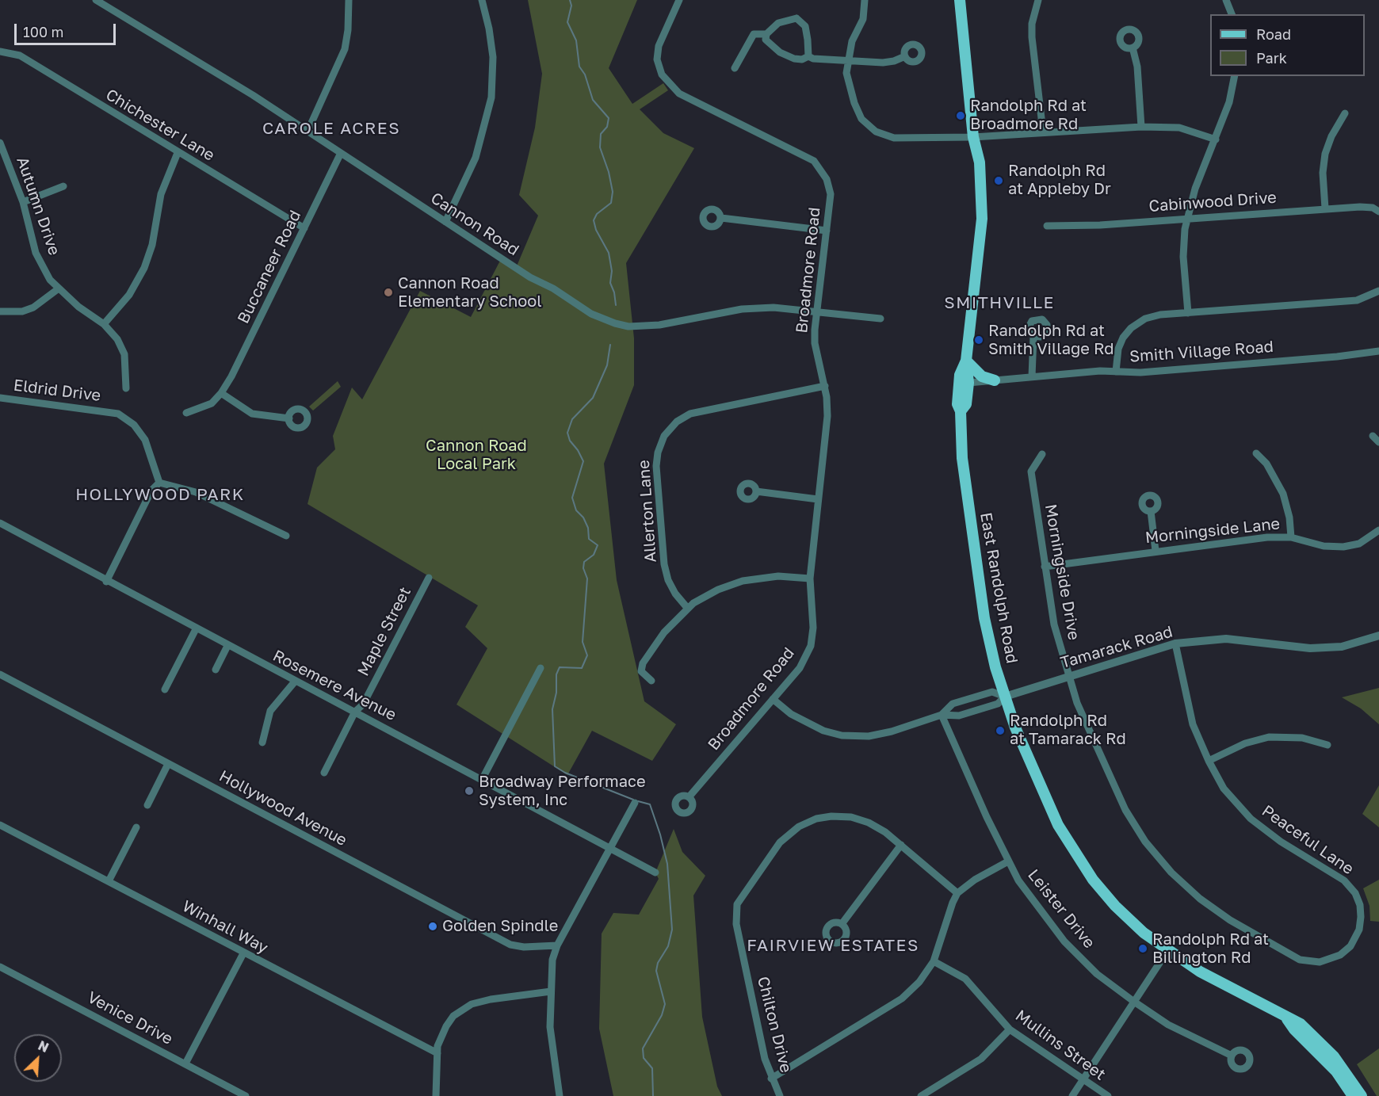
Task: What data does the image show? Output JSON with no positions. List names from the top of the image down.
{
  "streets": {
    "main road": ["East Randolph Road"],
    "street": [
      "Chichester Lane",
      "Cabinwood Drive",
      "Autumn Drive",
      "Cannon Road",
      "Buccaneer Road",
      "Broadmore Road",
      "Smith Village Road",
      "Eldrid Drive",
      "Allerton Lane",
      "Morningside Lane",
      "Morningside Drive",
      "Maple Street",
      "Tamarack Road",
      "Rosemere Avenue",
      "Hollywood Avenue",
      "Peaceful Lane",
      "Leister Drive",
      "Winhall Way",
      "Venice Drive",
      "Chilton Drive",
      "Mullins Street"
    ]
  },
  "crossings": [
    ["Chichester Lane", "Buccaneer Road"],
    ["Cannon Road", "Buccaneer Road"],
    ["Cannon Road", "Broadmore Road"],
    ["Broadmore Road", "Allerton Lane"],
    ["Broadmore Road", "Tamarack Road"],
    ["Smith Village Road", "East Randolph Road"],
    ["Morningside Lane", "Morningside Drive"],
    ["Morningside Drive", "Tamarack Road"],
    ["Morningside Drive", "Peaceful Lane"],
    ["East Randolph Road", "Tamarack Road"],
    ["Maple Street", "Rosemere Avenue"],
    ["Tamarack Road", "Peaceful Lane"],
    ["Tamarack Road", "Leister Drive"]
  ],
  "districts": [
    "CAROLE ACRES",
    "SMITHVILLE",
    "HOLLYWOOD PARK",
    "FAIRVIEW ESTATES"
  ],
  "parks": ["Cannon Road Local Park"],
  "places": [
    "Randolph Rd at Broadmore Rd",
    "Randolph Rd at Appleby Dr",
    "Cannon Road Elementary School",
    "Randolph Rd at Smith Village Rd",
    "Randolph Rd at Tamarack Rd",
    "Broadway Performace System, Inc",
    "Golden Spindle",
    "Randolph Rd at Billington Rd"
  ],
  "legend": ["Road", "Park"],
  "scale_bar": "100 m",
  "north": "top right"
}
